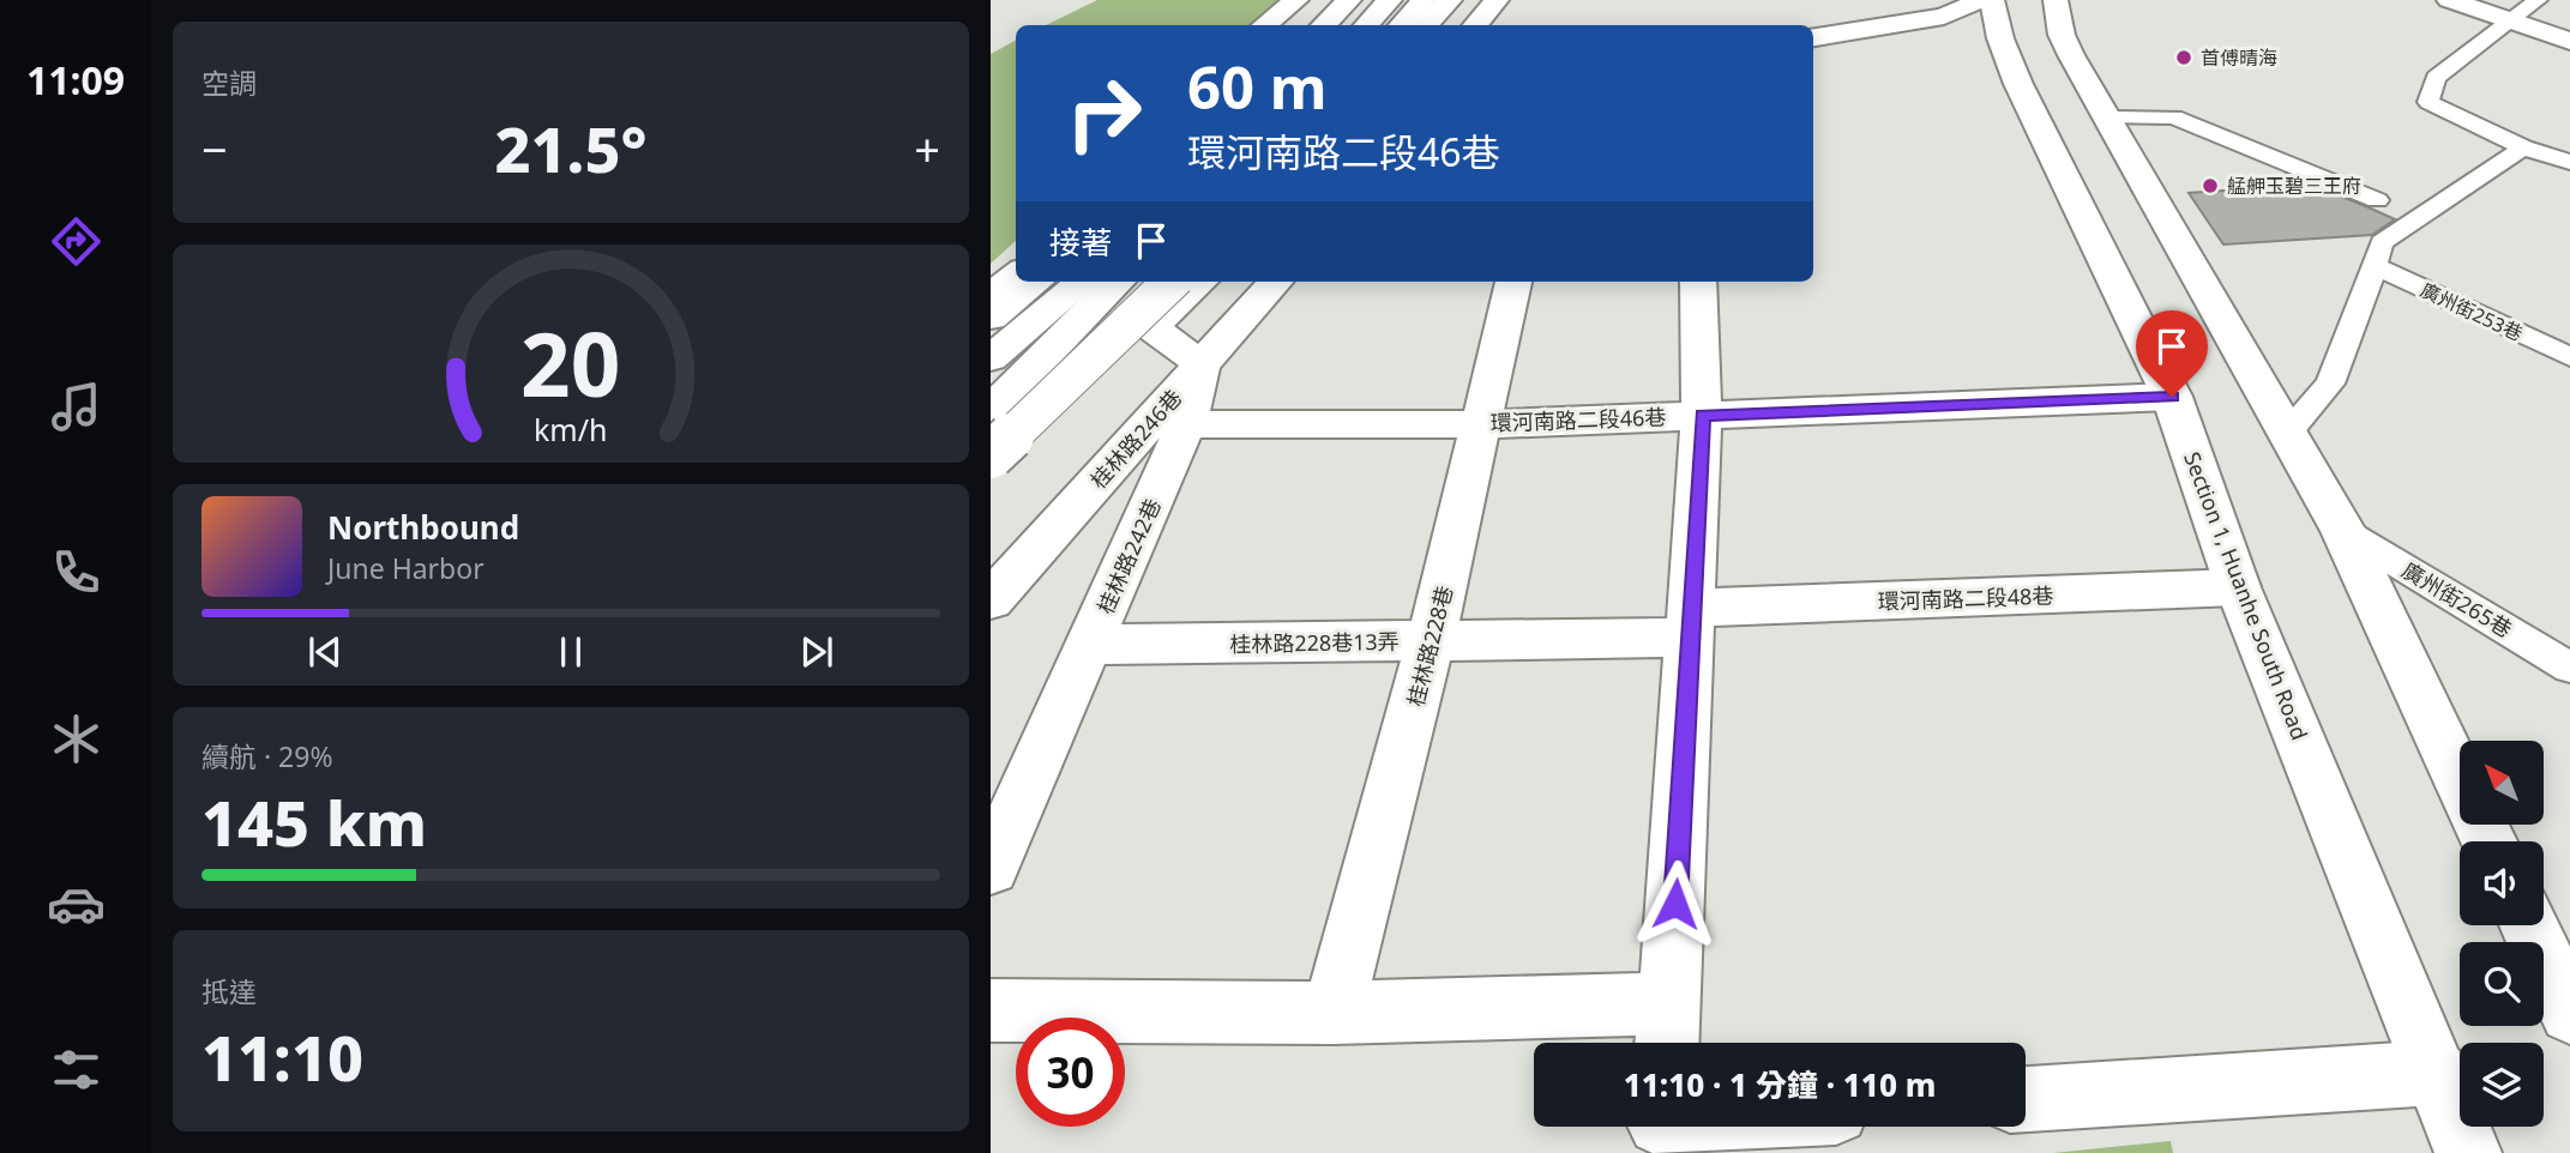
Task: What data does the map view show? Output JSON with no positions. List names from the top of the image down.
{
  "streets": {
    "main road": [
      "環河南路二段46巷",
      "桂林路246巷",
      "桂林路242巷",
      "Section 1, Huanhe South Road",
      "環河南路二段48巷",
      "桂林路228巷13弄",
      "桂林路228巷"
    ],
    "lane": ["廣州街253巷", "廣州街265巷"]
  },
  "crossings": [
    ["環河南路二段46巷", "桂林路242巷"],
    ["環河南路二段46巷", "Section 1, Huanhe South Road"],
    ["環河南路二段46巷", "桂林路228巷"],
    ["桂林路246巷", "桂林路242巷"],
    ["桂林路242巷", "桂林路228巷13弄"],
    ["Section 1, Huanhe South Road", "環河南路二段48巷"],
    ["環河南路二段48巷", "桂林路228巷13弄"],
    ["桂林路228巷13弄", "桂林路228巷"]
  ],
  "places": ["首傅晴海", "艋舺玉碧三王府"],
  "north": "top left",
  "page": {
    "tabs": "11:09",
    "tile": [
      "空調",
      ["續航 · 29%", "145 km"],
      ["抵達", "11:10"]
    ],
    "turn": ["60 m", "環河南路二段46巷"],
    "heat": ["−", "21.5°", "+"],
    "then": "接著",
    "song": ["Northbound", "June Harbor"],
    "limit": "30",
    "trip": "11:10 · 1 分鐘 · 110 m",
    "gauge": ["20", "km/h"]
  }
}
